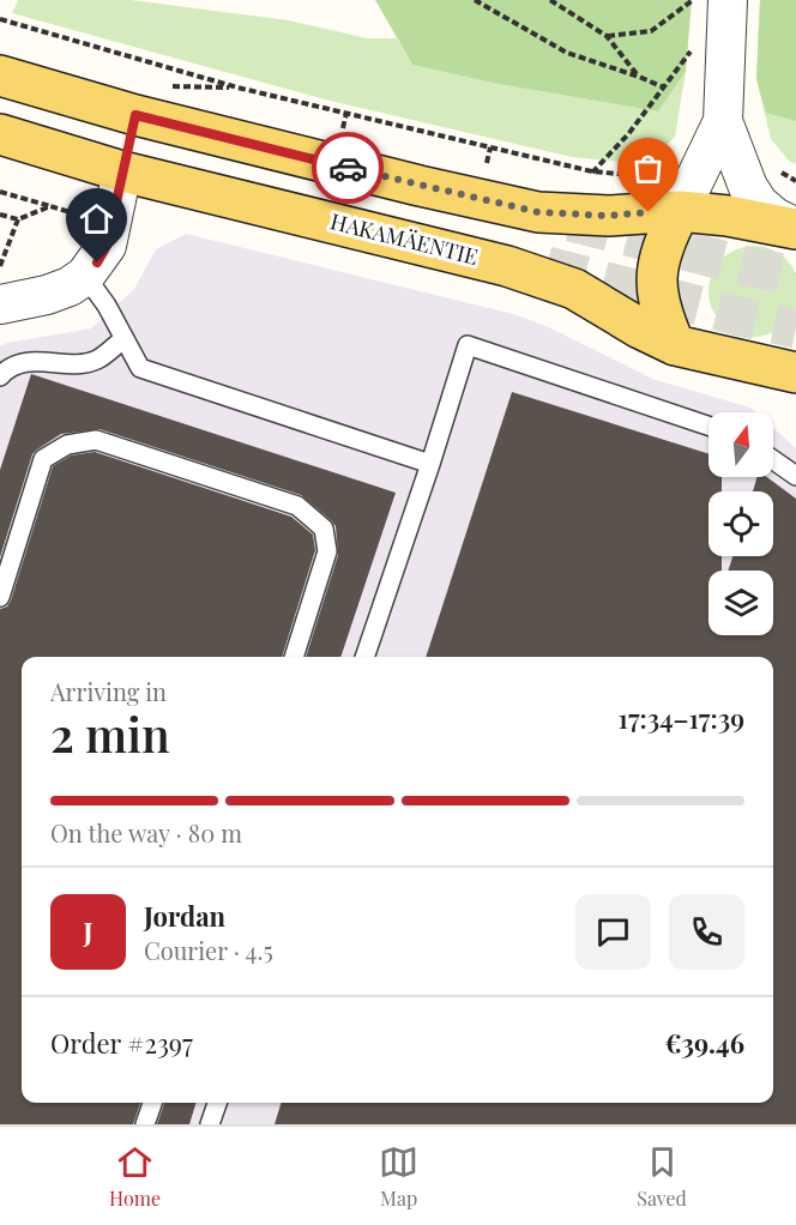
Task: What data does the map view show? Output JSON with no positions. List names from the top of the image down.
{
  "streets": {
    "main road": ["HAKAMÄENTIE"]
  },
  "north": "top",
  "page": {
    "heading": ["2 min", "Arriving in", "17:34–17:39"],
    "panel": [
      "Jordan",
      "Courier · 4.5",
      "Order #2397",
      "€39.46"
    ],
    "bar": "On the way · 80 m",
    "round": "J",
    "tabs": ["Home", "Map", "Saved"]
  }
}
